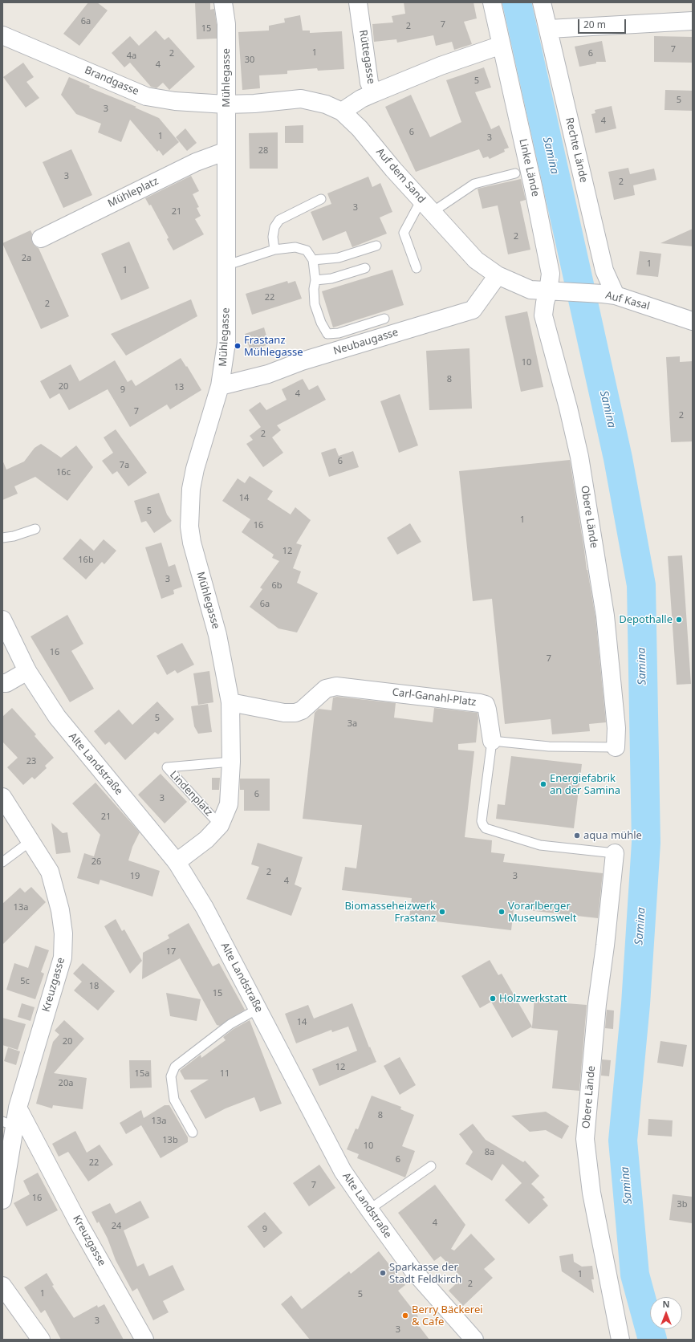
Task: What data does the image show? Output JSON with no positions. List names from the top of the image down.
{
  "streets": {
    "street": [
      "Rüttegasse",
      "Mühlegasse",
      "Brandgasse",
      "Rechte Lände",
      "Linke Lände",
      "Auf dem Sand",
      "Mühleplatz",
      "Auf Kasal",
      "Neubaugasse",
      "Obere Lände",
      "Carl-Ganahl-Platz",
      "Alte Landstraße",
      "Lindenplatz",
      "Kreuzgasse"
    ]
  },
  "crossings": [
    ["Rüttegasse", "Auf dem Sand"],
    ["Mühlegasse", "Brandgasse"],
    ["Mühlegasse", "Auf dem Sand"],
    ["Mühlegasse", "Mühleplatz"],
    ["Mühlegasse", "Neubaugasse"],
    ["Mühlegasse", "Carl-Ganahl-Platz"],
    ["Mühlegasse", "Lindenplatz"],
    ["Brandgasse", "Auf dem Sand"],
    ["Rechte Lände", "Auf Kasal"],
    ["Linke Lände", "Auf dem Sand"],
    ["Linke Lände", "Auf Kasal"],
    ["Linke Lände", "Obere Lände"],
    ["Auf dem Sand", "Auf Kasal"],
    ["Auf dem Sand", "Neubaugasse"],
    ["Auf dem Sand", "Obere Lände"],
    ["Auf Kasal", "Obere Lände"],
    ["Obere Lände", "Carl-Ganahl-Platz"],
    ["Carl-Ganahl-Platz", "Lindenplatz"],
    ["Alte Landstraße", "Lindenplatz"]
  ],
  "water": ["Samina"],
  "places": [
    "Frastanz Mühlegasse",
    "Depothalle",
    "Energiefabrik an der Samina",
    "aqua mühle",
    "Biomasseheizwerk Frastanz",
    "Vorarlberger Museumswelt",
    "Holzwerkstatt",
    "Sparkasse der Stadt Feldkirch",
    "Berry Bäckerei & Cafe"
  ],
  "house_numbers": [
    "6a",
    "7",
    "2",
    "15",
    "7",
    "1",
    "2",
    "6",
    "4a",
    "30",
    "4",
    "5",
    "5",
    "3",
    "4",
    "6",
    "1",
    "3",
    "28",
    "3",
    "2",
    "3",
    "21",
    "2",
    "2a",
    "1",
    "1",
    "22",
    "2",
    "10",
    "8",
    "20",
    "13",
    "9",
    "4",
    "7",
    "2",
    "2",
    "6",
    "7a",
    "16c",
    "14",
    "5",
    "1",
    "16",
    "12",
    "16b",
    "3",
    "6b",
    "6a",
    "16",
    "7",
    "5",
    "3a",
    "23",
    "6",
    "3",
    "21",
    "26",
    "2",
    "19",
    "3",
    "4",
    "13a",
    "17",
    "5c",
    "18",
    "15",
    "14",
    "20",
    "12",
    "15a",
    "11",
    "20a",
    "8",
    "13a",
    "13b",
    "10",
    "8a",
    "6",
    "22",
    "7",
    "16",
    "3b",
    "4",
    "24",
    "9",
    "1",
    "2",
    "1",
    "5",
    "3",
    "3"
  ],
  "scale_bar": "20 m",
  "north": "top"
}
